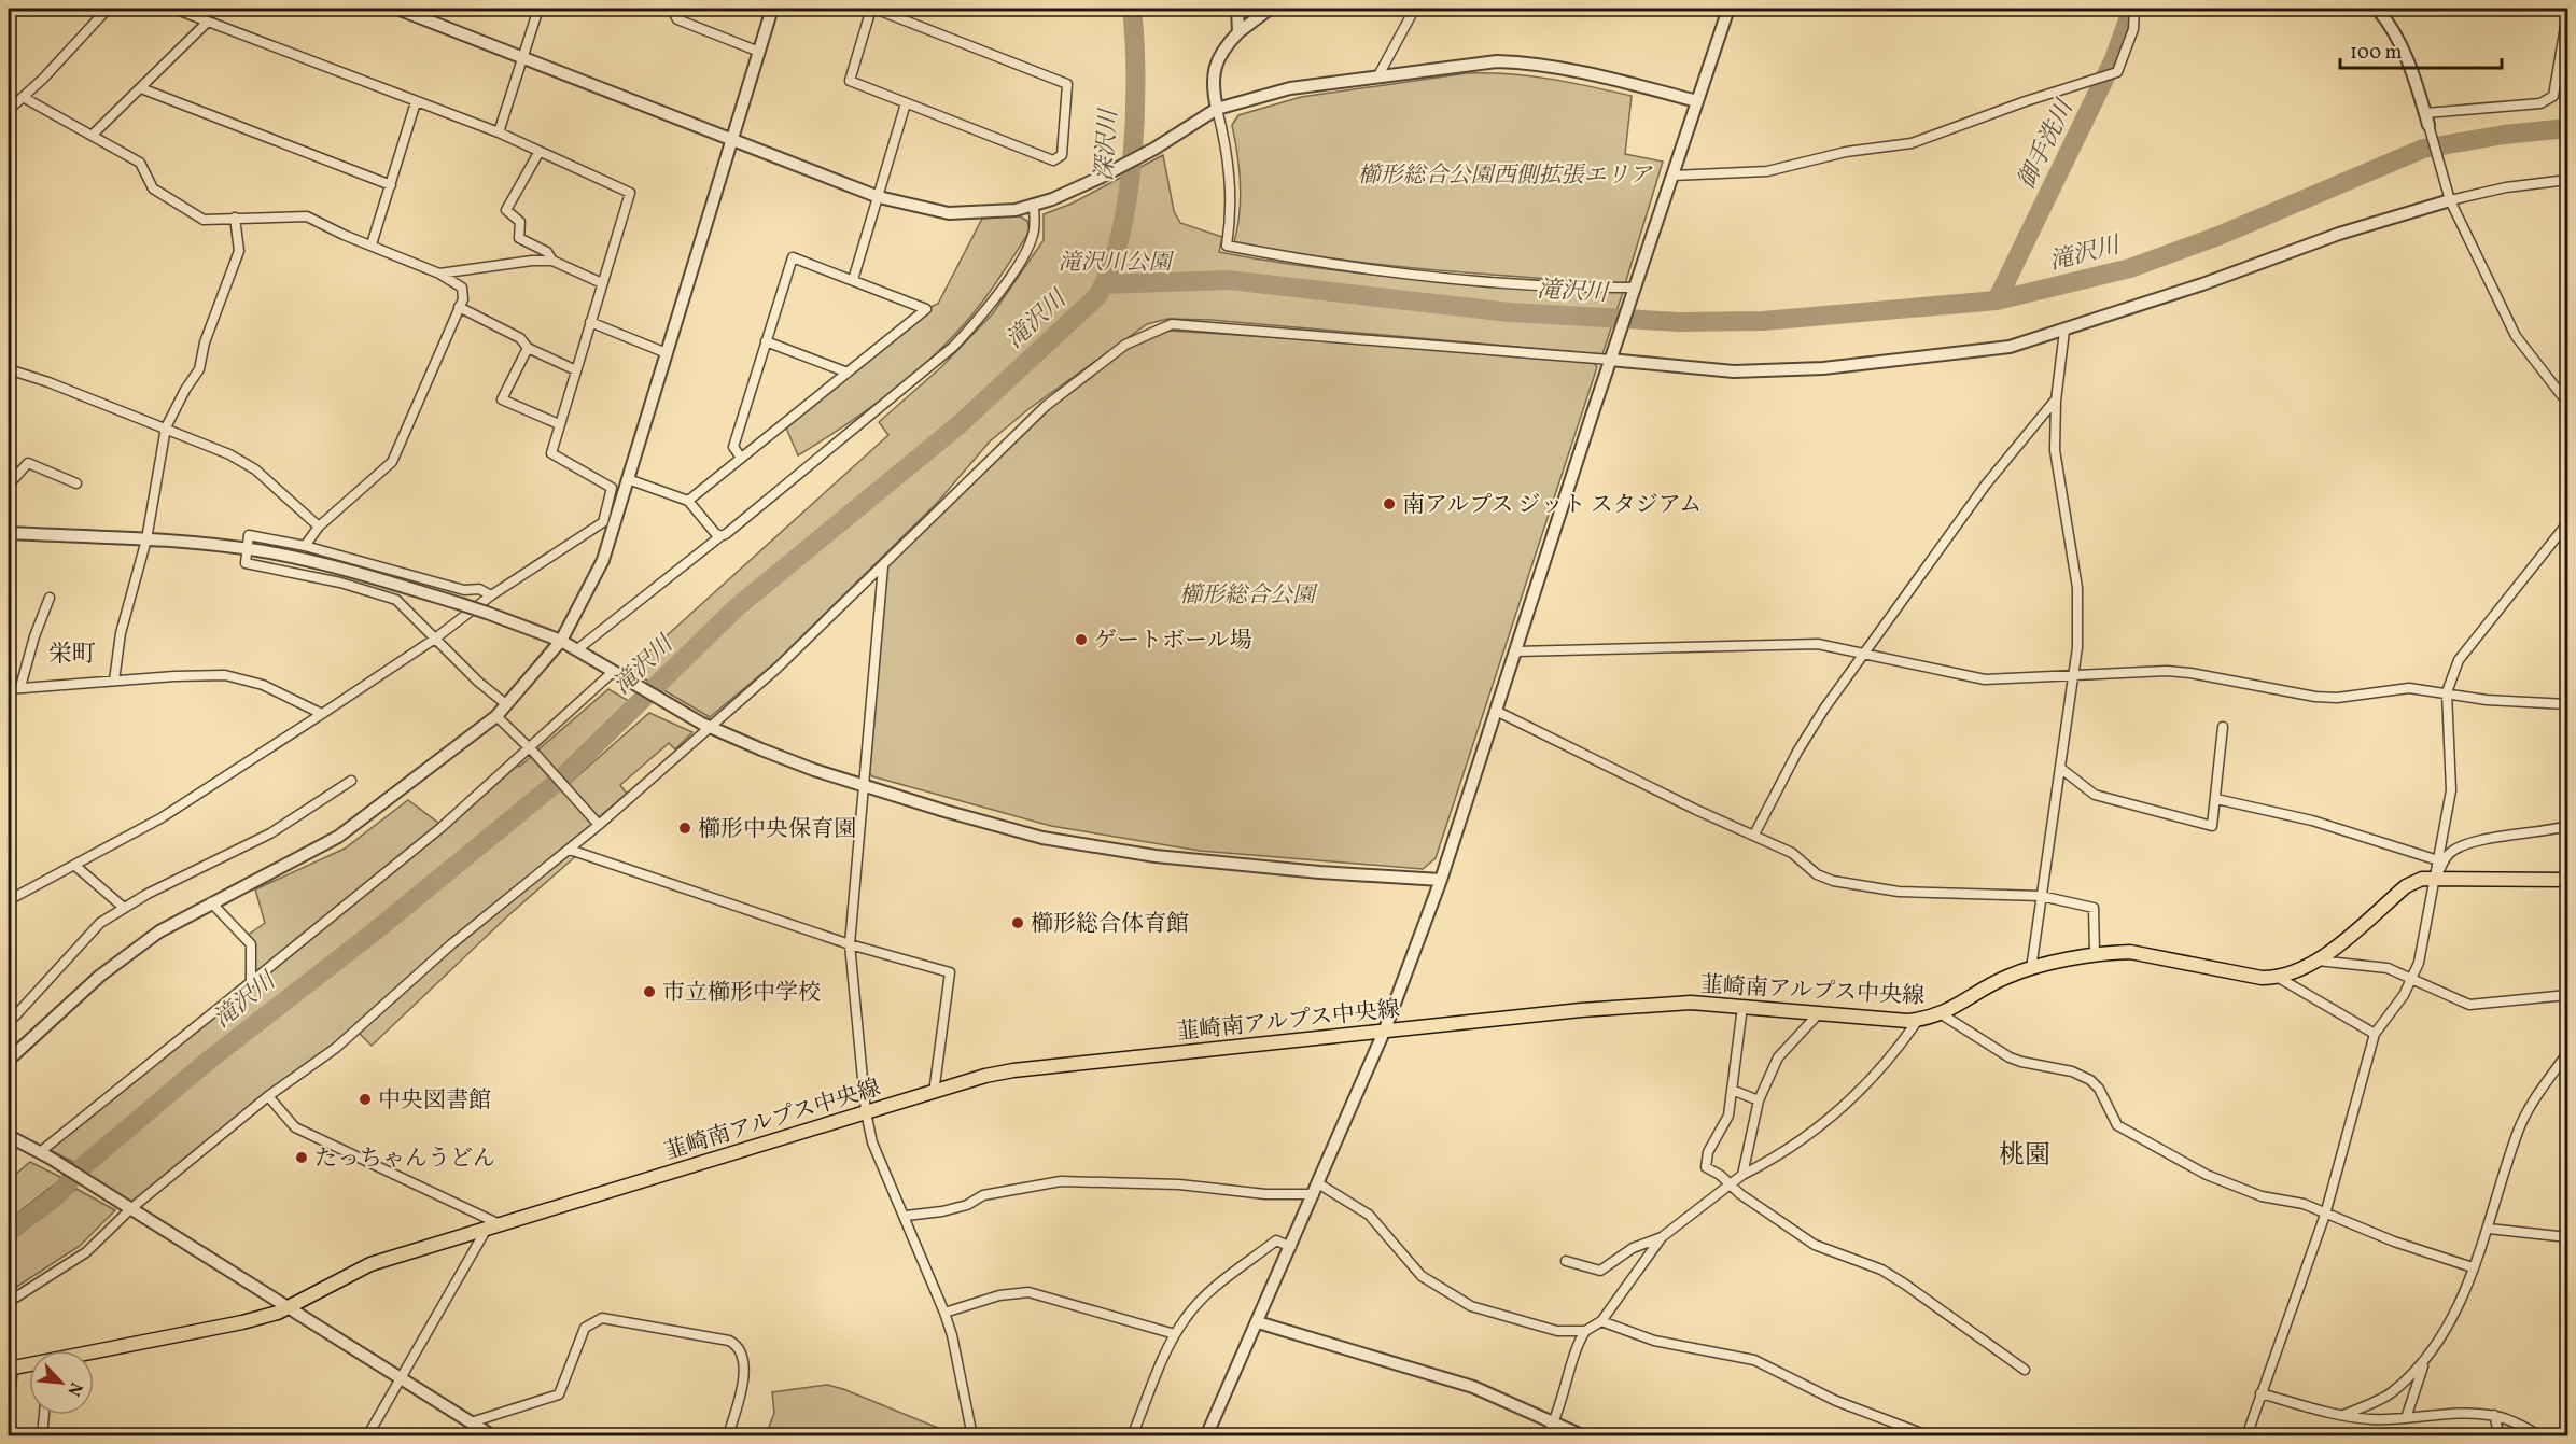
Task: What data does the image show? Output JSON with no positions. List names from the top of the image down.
{
  "streets": {
    "main road": ["韮崎南アルプス中央線"]
  },
  "districts": ["栄町", "桃園"],
  "water": ["御手洗川", "深沢川", "滝沢川"],
  "parks": ["櫛形総合公園西側拡張エリア", "滝沢川公園", "櫛形総合公園"],
  "places": [
    "南アルプス ジット スタジアム",
    "ゲートボール場",
    "櫛形中央保育園",
    "櫛形総合体育館",
    "市立櫛形中学校",
    "中央図書館",
    "たっちゃんうどん"
  ],
  "scale_bar": "100 m",
  "north": "bottom right"
}
